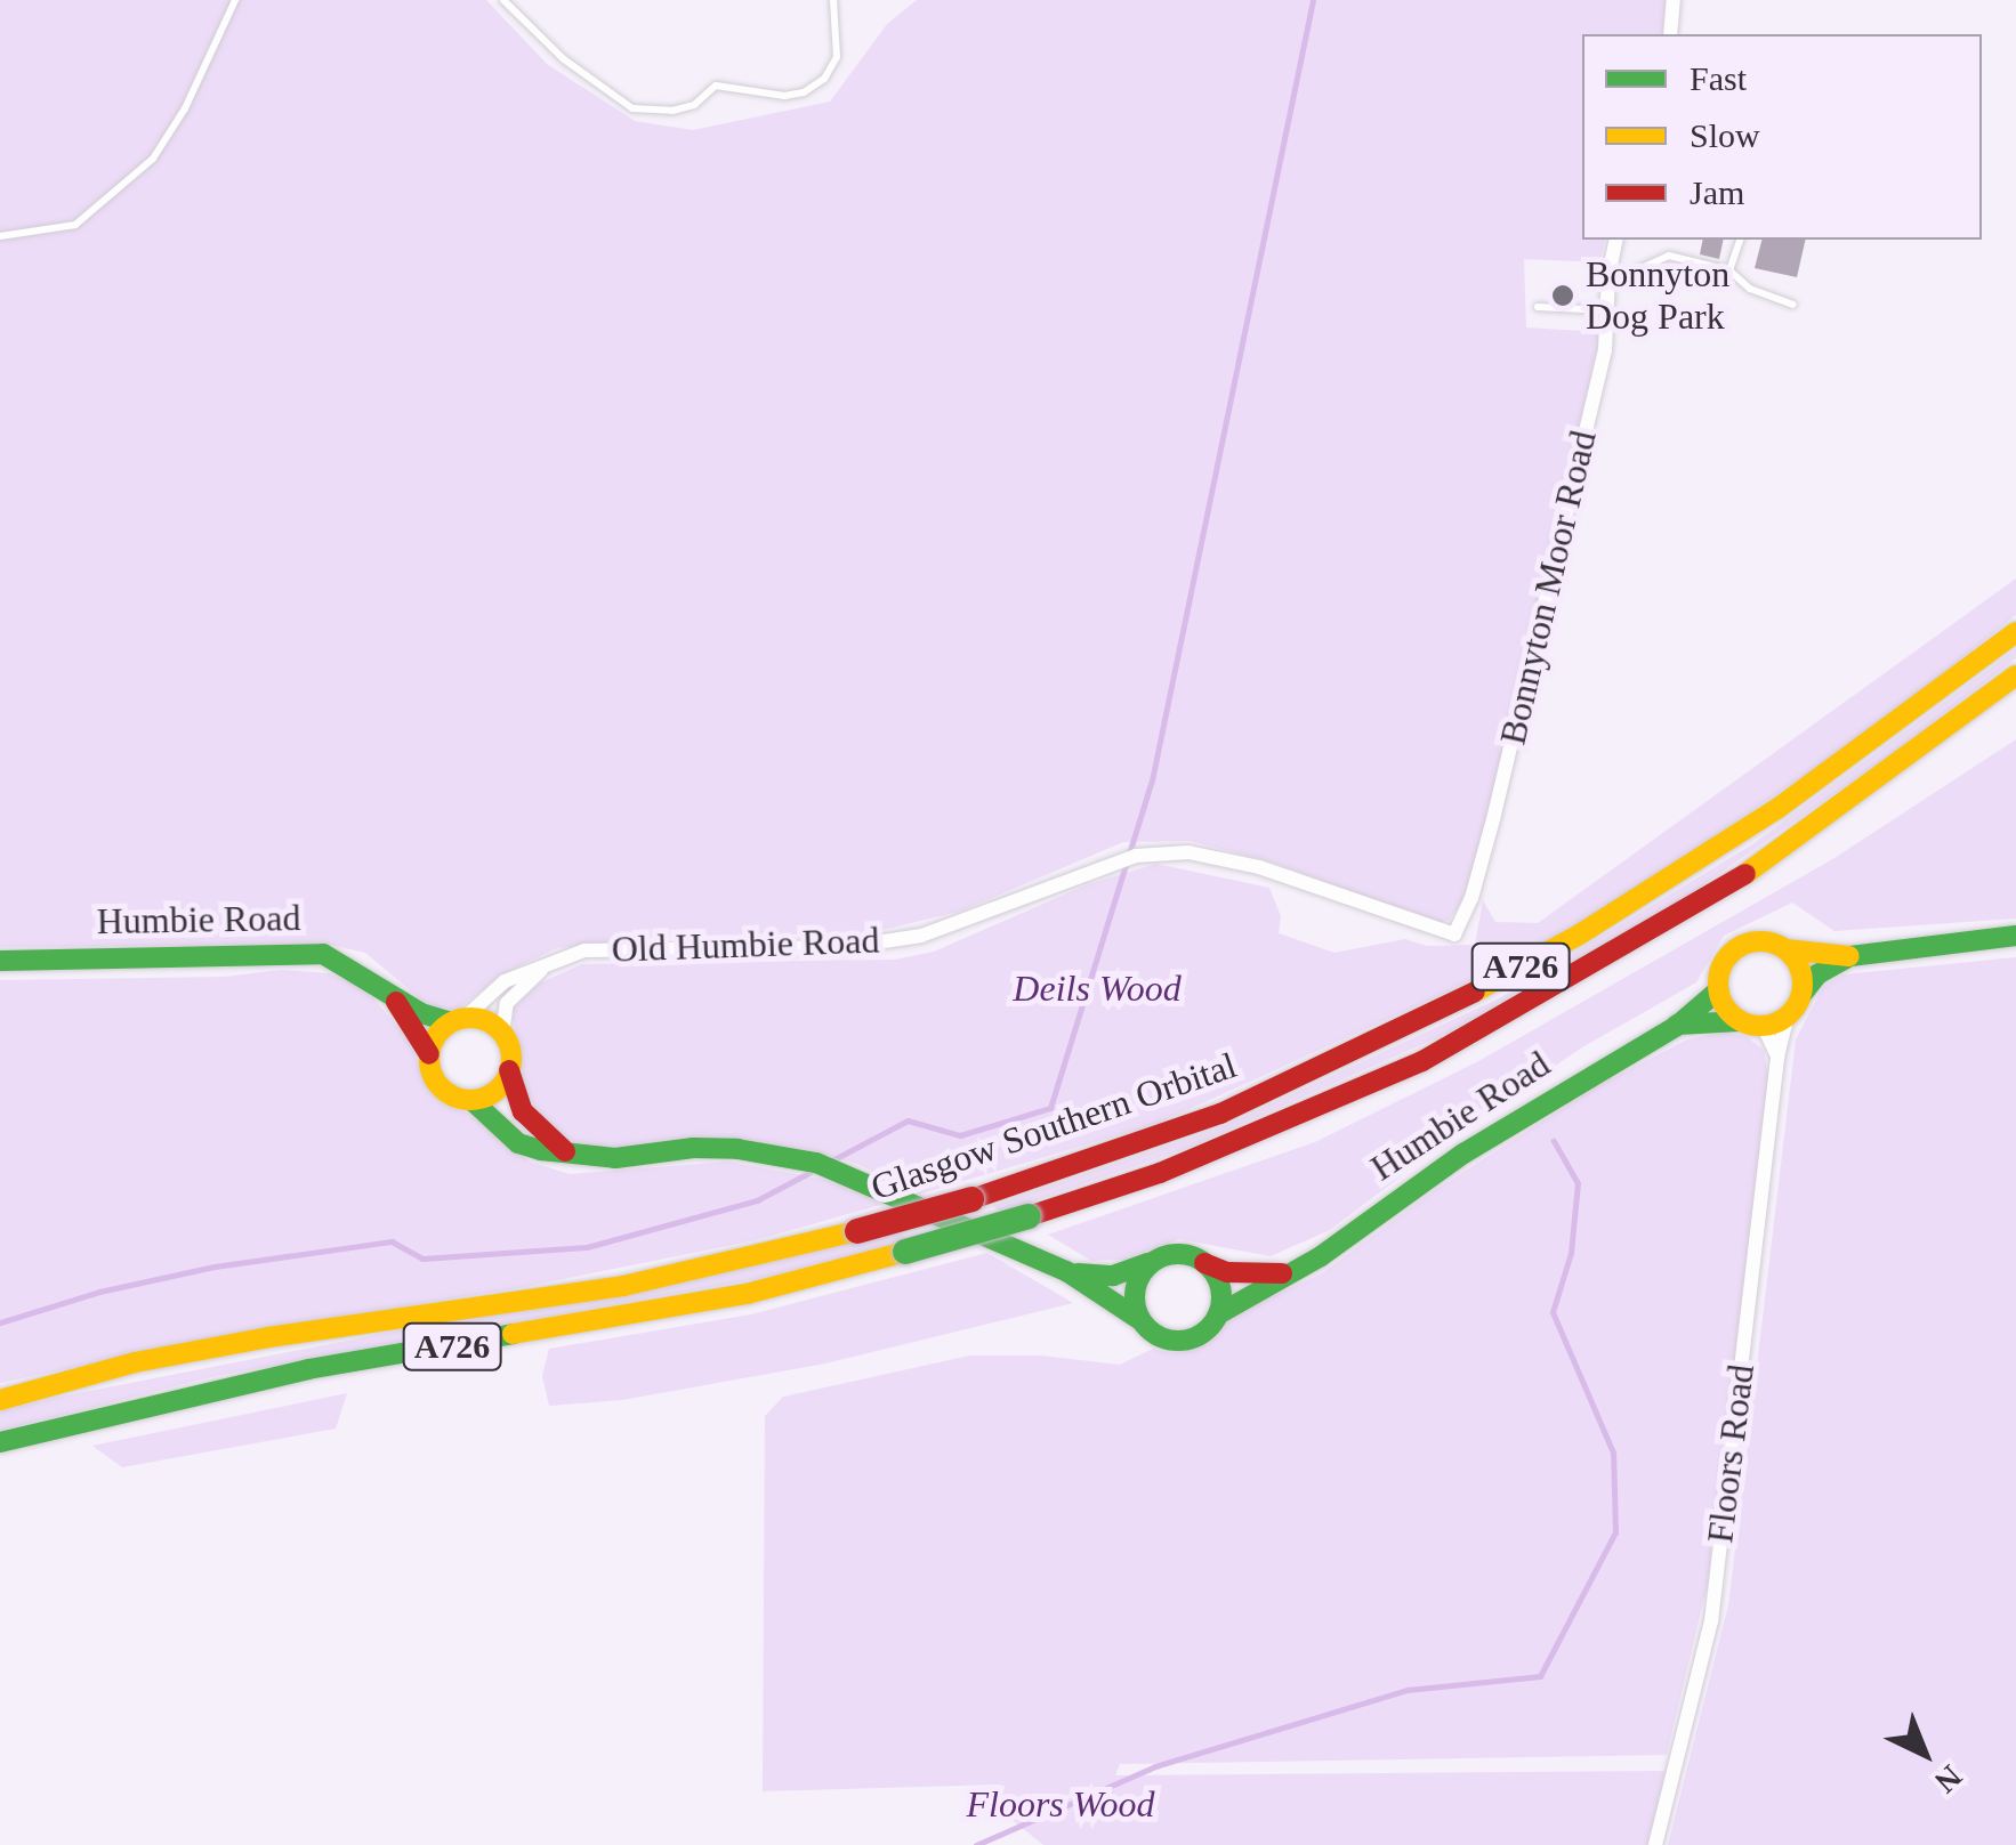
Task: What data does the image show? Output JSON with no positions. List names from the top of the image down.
{
  "streets": {
    "main road": ["Humbie Road", "A726", "Glasgow Southern Orbital"],
    "street": ["Bonnyton Moor Road", "Old Humbie Road", "Floors Road"]
  },
  "crossings": [
    ["Bonnyton Moor Road", "Old Humbie Road"],
    ["Humbie Road", "Floors Road"]
  ],
  "parks": ["Deils Wood", "Floors Wood"],
  "places": ["Bonnyton Dog Park"],
  "legend": ["Fast", "Slow", "Jam"],
  "north": "bottom right"
}
